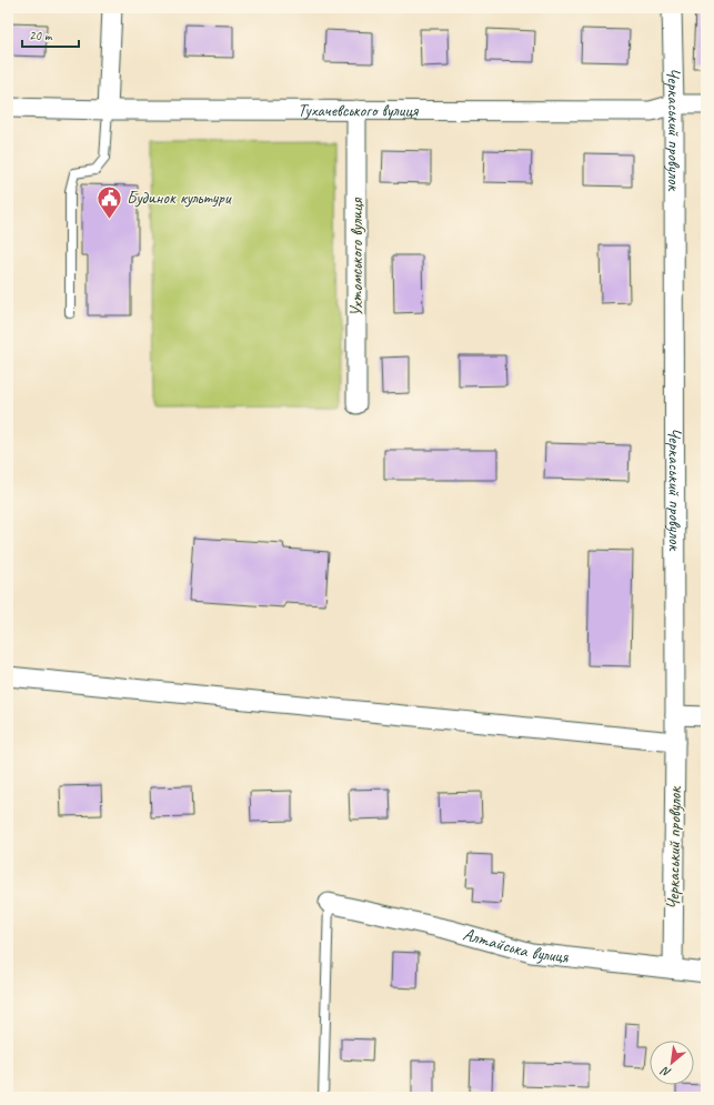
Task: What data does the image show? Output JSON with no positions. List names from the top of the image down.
{
  "streets": {
    "street": [
      "Тухачевського вулиця",
      "Черкаський провулок",
      "Ухтомського вулиця",
      "Алтайська вулиця"
    ]
  },
  "crossings": [
    ["Тухачевського вулиця", "Черкаський провулок"],
    ["Тухачевського вулиця", "Ухтомського вулиця"],
    ["Черкаський провулок", "Алтайська вулиця"]
  ],
  "places": {
    "public building": ["Будинок культури"]
  },
  "scale_bar": "20 m",
  "north": "bottom left"
}
